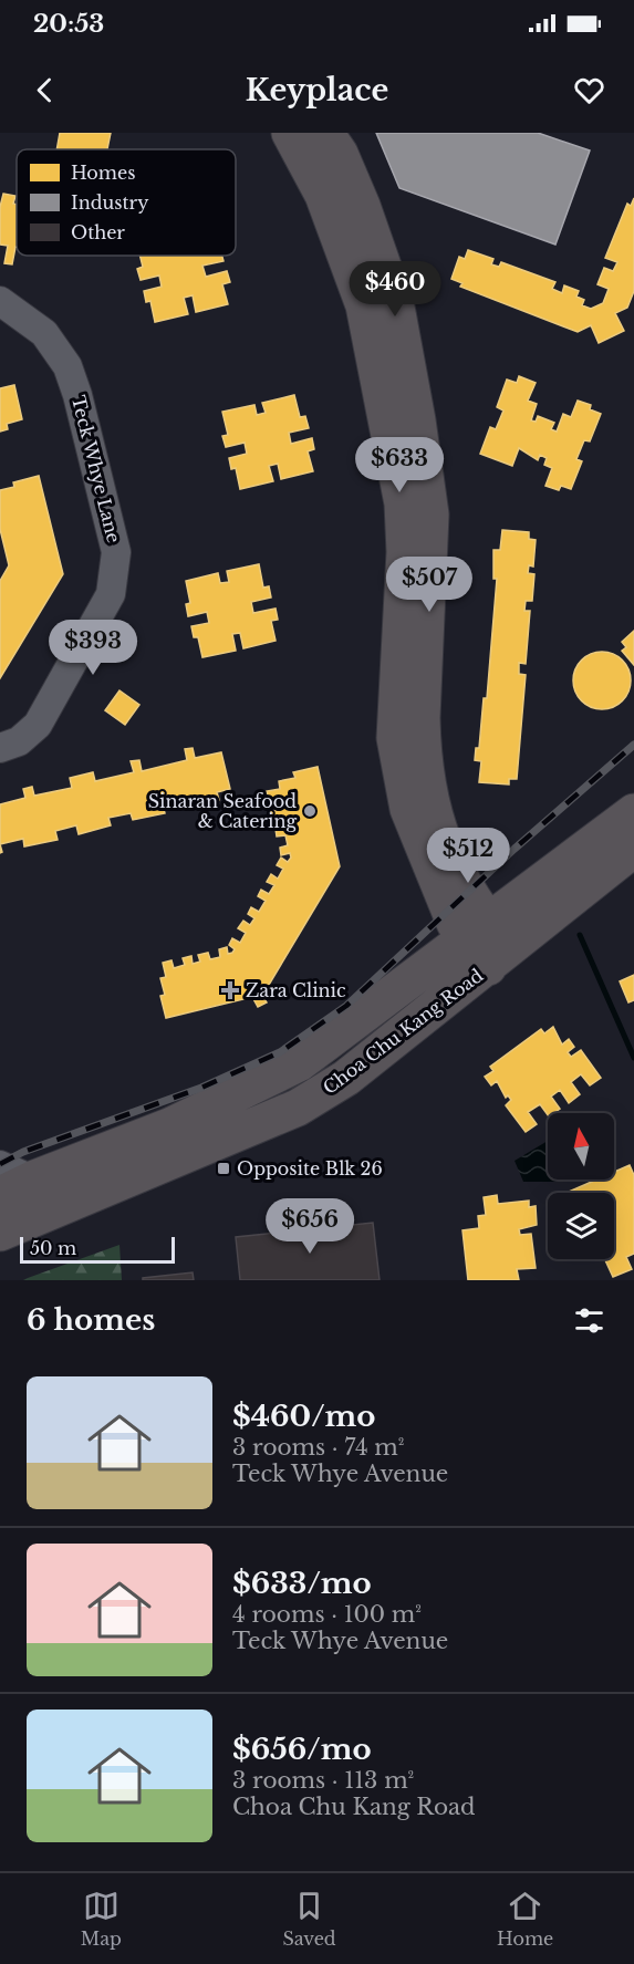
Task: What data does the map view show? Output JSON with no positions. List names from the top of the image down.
{
  "streets": {
    "main road": ["Choa Chu Kang Road"],
    "street": ["Teck Whye Lane"]
  },
  "places": {
    "other": ["Sinaran Seafood & Catering"],
    "health": ["Zara Clinic"],
    "transit": ["Opposite Blk 26"]
  },
  "legend": ["Homes", "Industry", "Other"],
  "scale_bar": "50 m",
  "north": "top",
  "page": {
    "status": "20:53",
    "header": "Keyplace",
    "price": [
      "$460",
      "$633",
      "$507",
      "$393",
      "$512",
      "$656"
    ],
    "scale": "50 m",
    "heading": "6 homes",
    "list": [
      {
        "name": "$460/mo",
        "note": "3 rooms · 74 m² · Teck Whye Avenue"
      },
      {
        "name": "$633/mo",
        "note": "4 rooms · 100 m² · Teck Whye Avenue"
      },
      {
        "name": "$656/mo",
        "note": "3 rooms · 113 m² · Choa Chu Kang Road"
      }
    ],
    "tabs": ["Map", "Saved", "Home"]
  }
}
